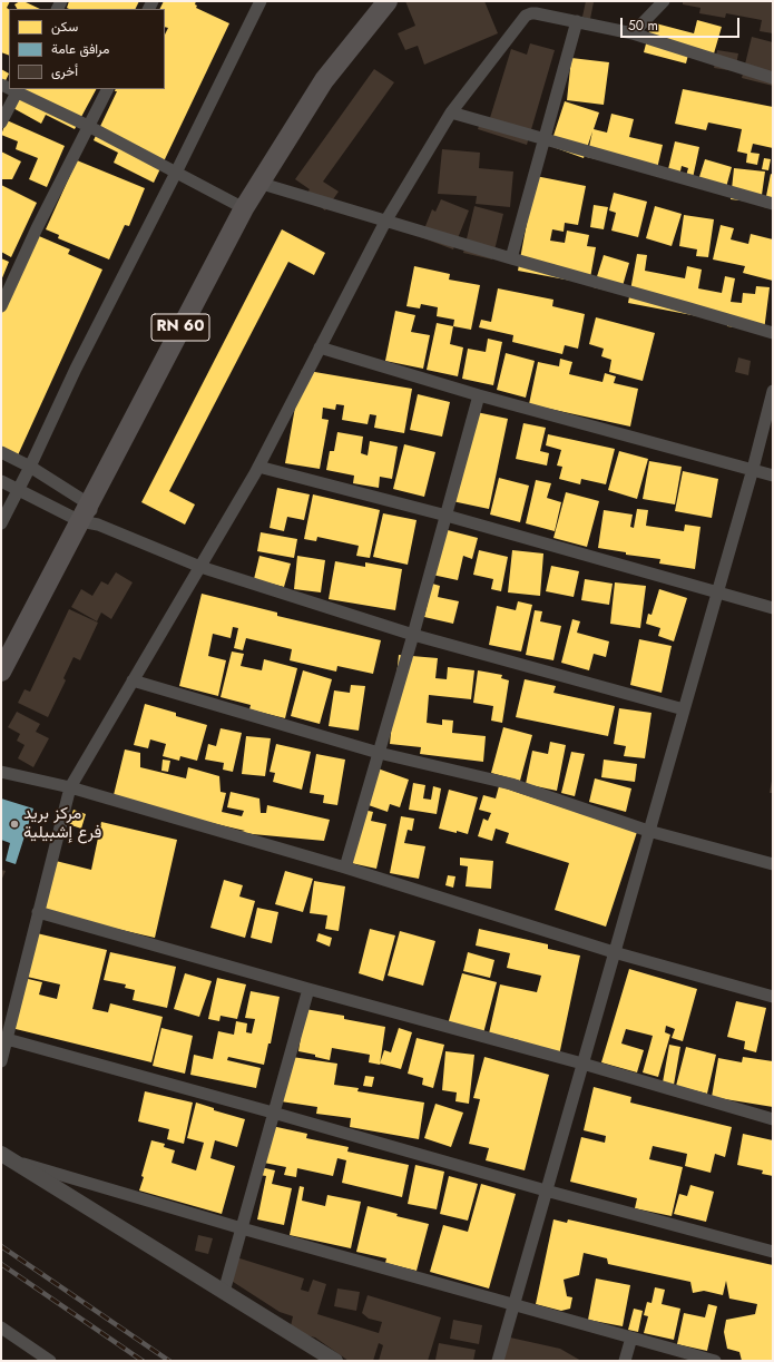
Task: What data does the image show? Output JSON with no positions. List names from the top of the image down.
{
  "streets": {
    "main road": ["RN 60"]
  },
  "places": ["مركز بريد فرع إشبيلية"],
  "legend": ["سكن", "مرافق عامة", "أخرى"],
  "scale_bar": "50 m"
}
